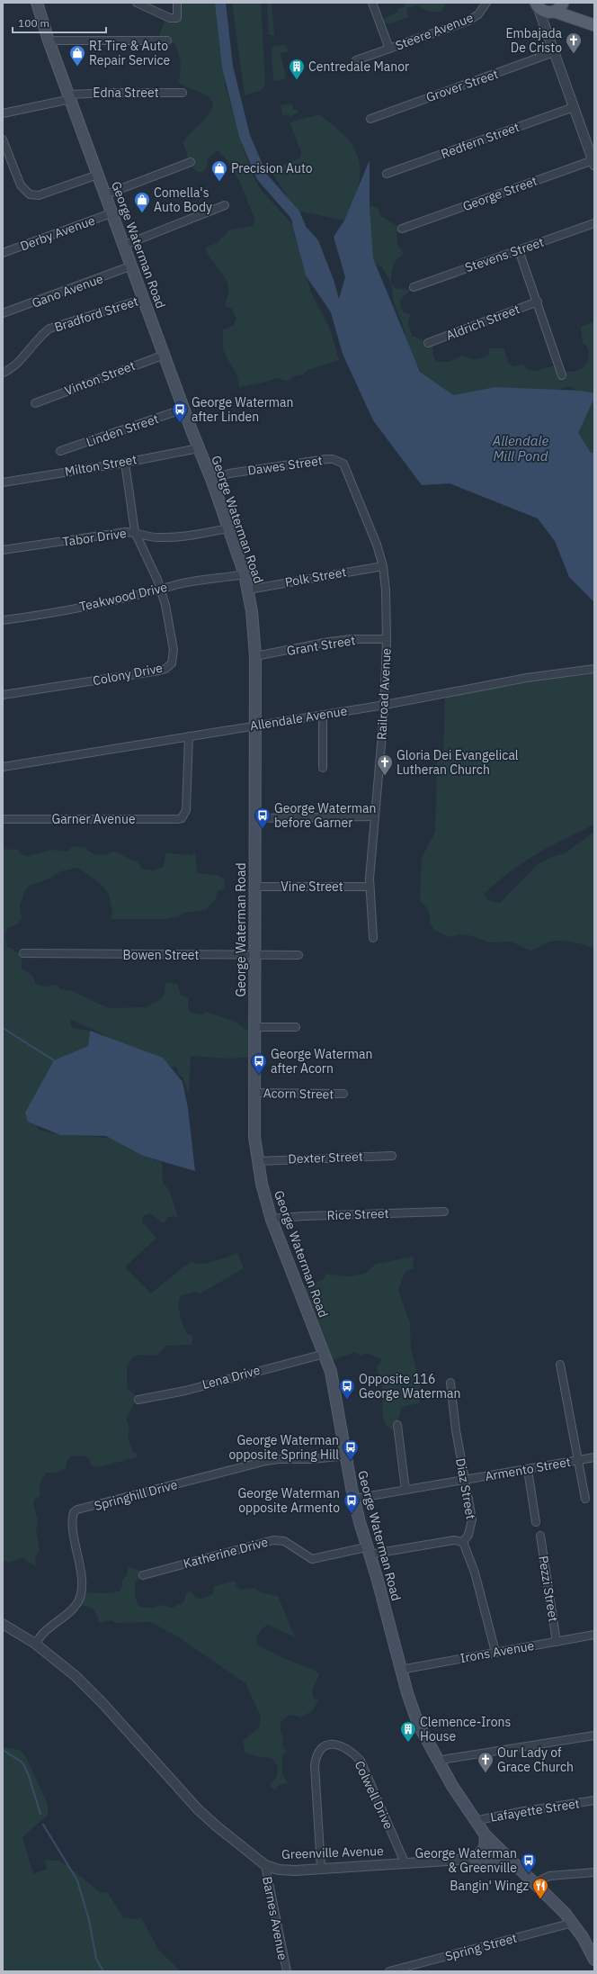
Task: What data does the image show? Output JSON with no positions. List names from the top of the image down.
{
  "streets": {
    "main road": ["George Waterman Road"],
    "street": [
      "Steere Avenue",
      "Grover Street",
      "Edna Street",
      "Redfern Street",
      "George Street",
      "Derby Avenue",
      "Stevens Street",
      "Gano Avenue",
      "Bradford Street",
      "Aldrich Street",
      "Vinton Street",
      "Linden Street",
      "Milton Street",
      "Dawes Street",
      "Tabor Drive",
      "Polk Street",
      "Teakwood Drive",
      "Grant Street",
      "Colony Drive",
      "Railroad Avenue",
      "Allendale Avenue",
      "Garner Avenue",
      "Vine Street",
      "Bowen Street",
      "Acorn Street",
      "Dexter Street",
      "Rice Street",
      "Lena Drive",
      "Armento Street",
      "Diaz Street",
      "Springhill Drive",
      "Katherine Drive",
      "Pezzi Street",
      "Irons Avenue",
      "Colwell Drive",
      "Lafayette Street",
      "Greenville Avenue",
      "Barnes Avenue",
      "Spring Street"
    ]
  },
  "crossings": [
    ["Edna Street", "George Waterman Road"],
    ["Derby Avenue", "George Waterman Road"],
    ["George Waterman Road", "Gano Avenue"],
    ["George Waterman Road", "Bradford Street"],
    ["George Waterman Road", "Vinton Street"],
    ["George Waterman Road", "Linden Street"],
    ["George Waterman Road", "Milton Street"],
    ["George Waterman Road", "Dawes Street"],
    ["George Waterman Road", "Tabor Drive"],
    ["George Waterman Road", "Polk Street"],
    ["George Waterman Road", "Teakwood Drive"],
    ["George Waterman Road", "Grant Street"],
    ["George Waterman Road", "Allendale Avenue"],
    ["George Waterman Road", "Vine Street"],
    ["George Waterman Road", "Bowen Street"],
    ["George Waterman Road", "Acorn Street"],
    ["George Waterman Road", "Dexter Street"],
    ["George Waterman Road", "Rice Street"],
    ["George Waterman Road", "Lena Drive"],
    ["George Waterman Road", "Armento Street"],
    ["George Waterman Road", "Springhill Drive"],
    ["George Waterman Road", "Katherine Drive"],
    ["George Waterman Road", "Irons Avenue"],
    ["George Waterman Road", "Lafayette Street"],
    ["Milton Street", "Colony Drive"],
    ["Dawes Street", "Railroad Avenue"],
    ["Tabor Drive", "Colony Drive"],
    ["Polk Street", "Railroad Avenue"],
    ["Teakwood Drive", "Colony Drive"],
    ["Grant Street", "Railroad Avenue"],
    ["Railroad Avenue", "Allendale Avenue"],
    ["Railroad Avenue", "Vine Street"],
    ["Allendale Avenue", "Garner Avenue"],
    ["Armento Street", "Diaz Street"],
    ["Diaz Street", "Katherine Drive"],
    ["Springhill Drive", "Greenville Avenue"],
    ["Pezzi Street", "Irons Avenue"],
    ["Colwell Drive", "Greenville Avenue"],
    ["Greenville Avenue", "Barnes Avenue"]
  ],
  "water": ["Allendale Mill Pond"],
  "places": {
    "church": ["Embajada De Cristo", "Gloria Dei Evangelical Lutheran Church", "Our Lady of Grace Church"],
    "shop": ["RI Tire & Auto Repair Service", "Precision Auto", "Comella's Auto Body"],
    "building": ["Centredale Manor", "Clemence-Irons House"],
    "bus stop": [
      "George Waterman after Linden",
      "George Waterman before Garner",
      "George Waterman after Acorn",
      "Opposite 116 George Waterman",
      "George Waterman opposite Spring Hill",
      "George Waterman opposite Armento",
      "George Waterman & Greenville"
    ],
    "restaurant": ["Bangin' Wingz"]
  },
  "scale_bar": "100 m"
}
